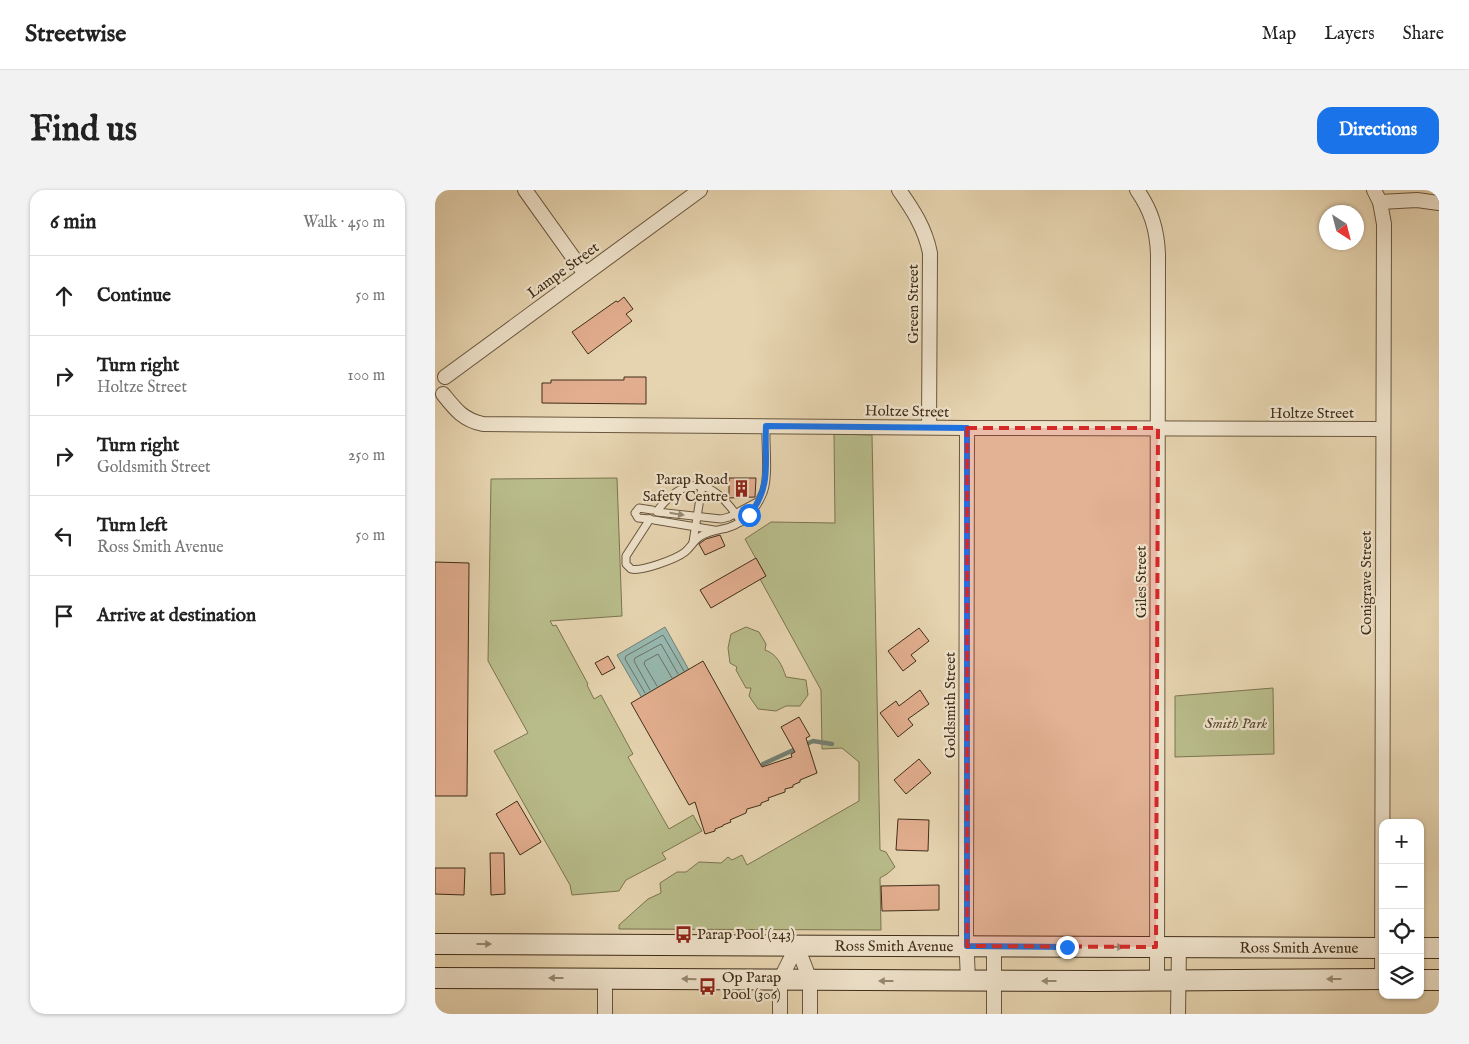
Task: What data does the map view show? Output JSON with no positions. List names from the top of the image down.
{
  "streets": {
    "street": [
      "Lampe Street",
      "Green Street",
      "Holtze Street",
      "Giles Street",
      "Conigrave Street",
      "Goldsmith Street",
      "Ross Smith Avenue"
    ]
  },
  "crossings": [
    ["Green Street", "Holtze Street"],
    ["Holtze Street", "Giles Street"],
    ["Holtze Street", "Conigrave Street"],
    ["Holtze Street", "Goldsmith Street"],
    ["Giles Street", "Ross Smith Avenue"],
    ["Goldsmith Street", "Ross Smith Avenue"]
  ],
  "parks": ["Smith Park"],
  "places": {
    "building": ["Parap Road Safety Centre"],
    "bus stop": ["Parap Pool (243)", "Op Parap Pool (306)"]
  },
  "north": "bottom right",
  "page": {
    "header": "Streetwise",
    "nav": ["Map", "Layers", "Share"],
    "buttons": "Directions",
    "title": "Find us",
    "heading": ["6 min", "Walk · 450 m"],
    "list": [
      ["Continue", "50 m"],
      ["Turn right", "Holtze Street", "100 m"],
      ["Turn right", "Goldsmith Street", "250 m"],
      ["Turn left", "Ross Smith Avenue", "50 m"],
      "Arrive at destination"
    ],
    "map_buttons": ["+", "−"]
  }
}
